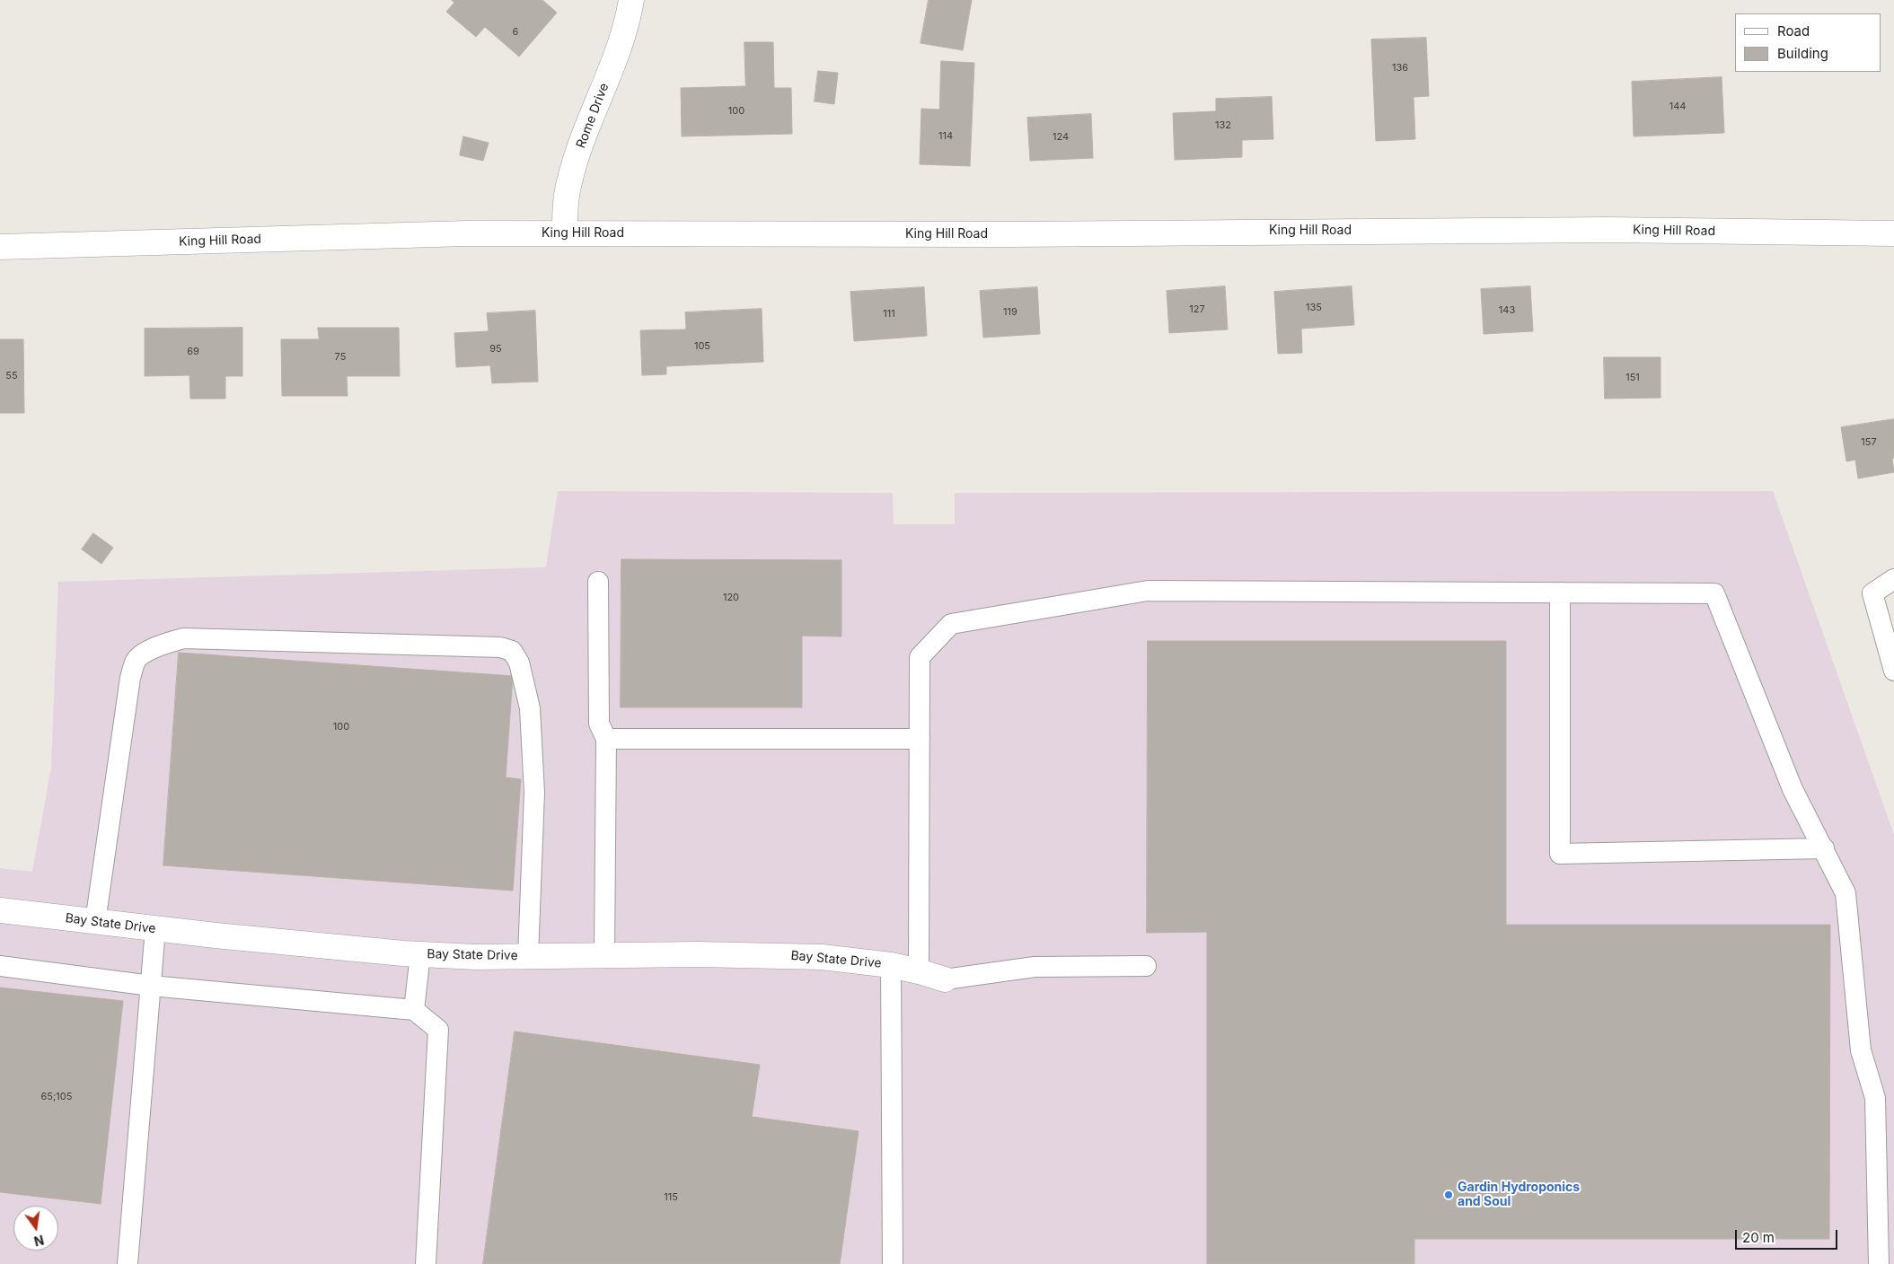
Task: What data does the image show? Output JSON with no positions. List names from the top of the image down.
{
  "streets": {
    "street": ["Rome Drive", "King Hill Road", "Bay State Drive"]
  },
  "crossings": [
    ["Rome Drive", "King Hill Road"]
  ],
  "places": ["Gardin Hydroponics and Soul"],
  "house_numbers": [
    "6",
    "136",
    "144",
    "100",
    "132",
    "114",
    "124",
    "135",
    "127",
    "143",
    "119",
    "111",
    "105",
    "95",
    "69",
    "75",
    "55",
    "151",
    "157",
    "120",
    "100",
    "65;105",
    "115"
  ],
  "legend": ["Road", "Building"],
  "scale_bar": "20 m",
  "north": "bottom"
}
